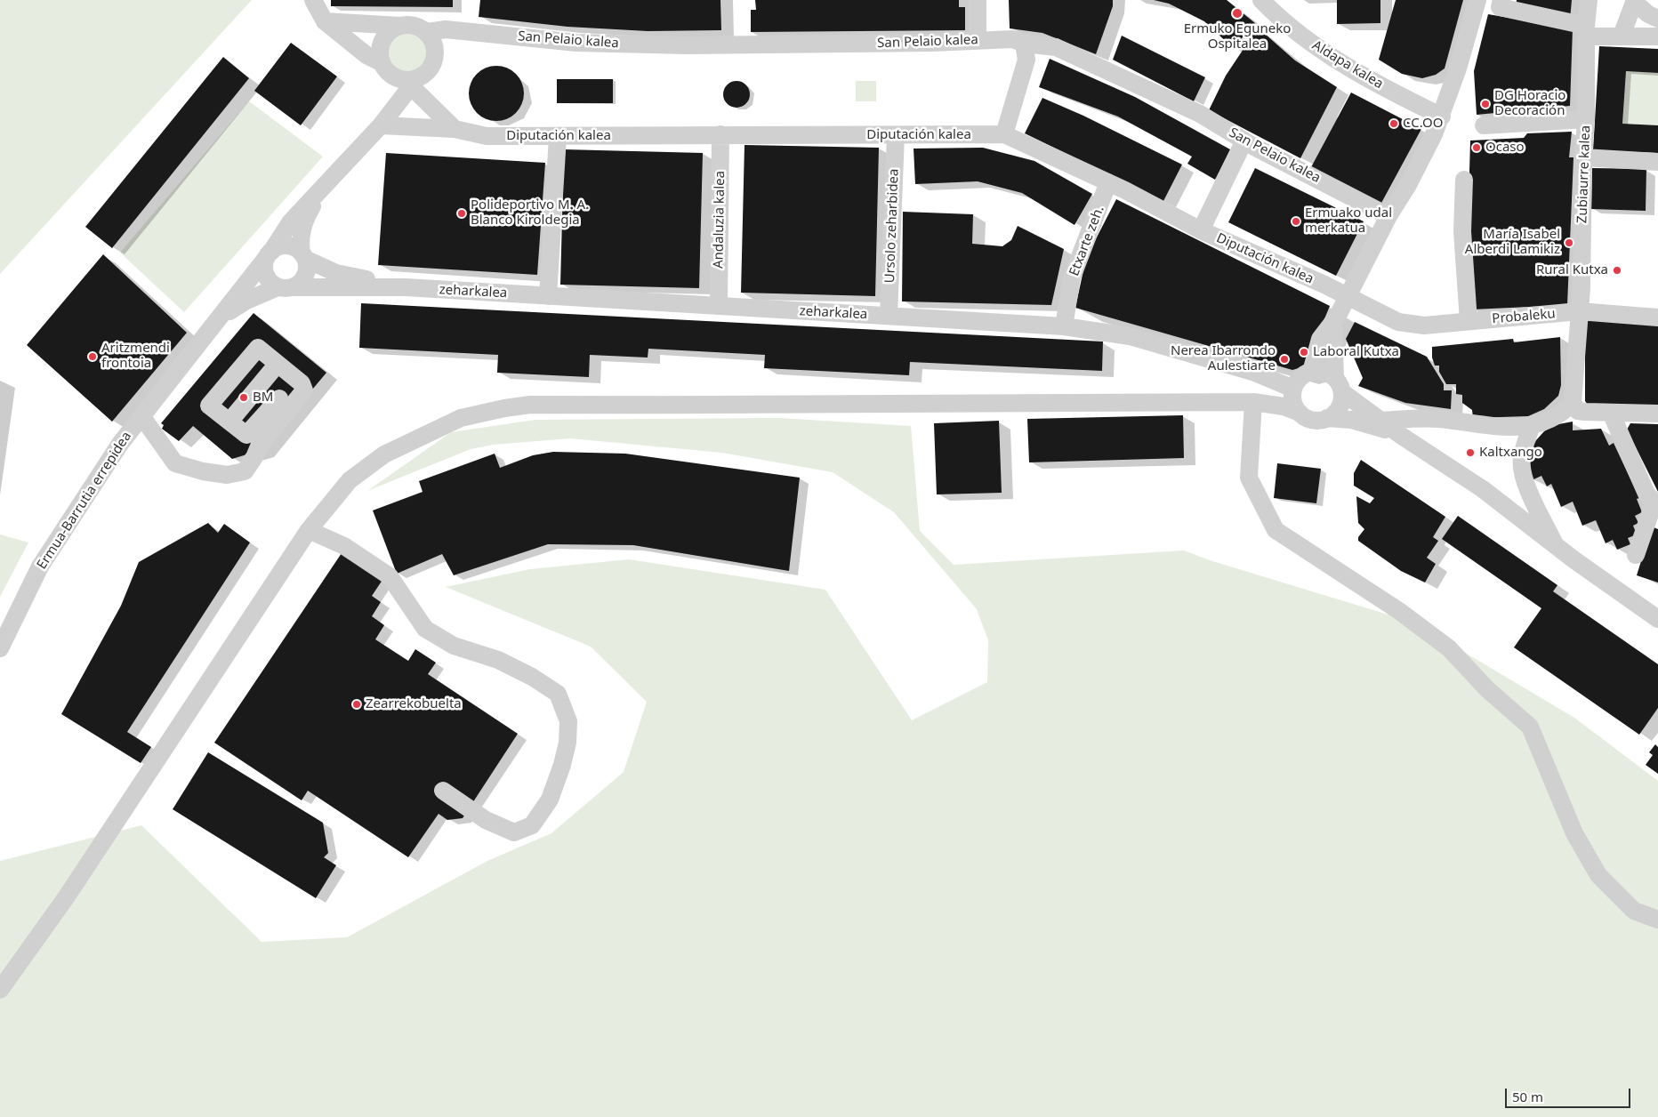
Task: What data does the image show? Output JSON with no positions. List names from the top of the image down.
{
  "streets": {
    "street": [
      "San Pelaio kalea",
      "Aldapa kalea",
      "Diputación kalea",
      "Zubiaurre kalea",
      "Andaluzia kalea",
      "Ursolo zeharbidea",
      "Etxarte zeh.",
      "zeharkalea",
      "Probaleku",
      "Ermua-Barrutia errepidea"
    ]
  },
  "crossings": [
    ["Diputación kalea", "Andaluzia kalea"],
    ["Diputación kalea", "Ursolo zeharbidea"],
    ["Diputación kalea", "Etxarte zeh."],
    ["Diputación kalea", "Probaleku"],
    ["Zubiaurre kalea", "Probaleku"],
    ["Andaluzia kalea", "zeharkalea"],
    ["Ursolo zeharbidea", "zeharkalea"],
    ["Etxarte zeh.", "zeharkalea"],
    ["zeharkalea", "Ermua-Barrutia errepidea"]
  ],
  "places": [
    "Ermuko Eguneko Ospitalea",
    "DG Horacio Decoración",
    "CC.OO",
    "Ocaso",
    "Polideportivo M. A. Blanco Kiroldegia",
    "Ermuako udal merkatua",
    "María Isabel Alberdi Lamikiz",
    "Rural Kutxa",
    "Laboral Kutxa",
    "Aritzmendi frontoia",
    "Nerea Ibarrondo Aulestiarte",
    "BM",
    "Kaltxango",
    "Zearrekobuelta"
  ],
  "scale_bar": "50 m"
}
